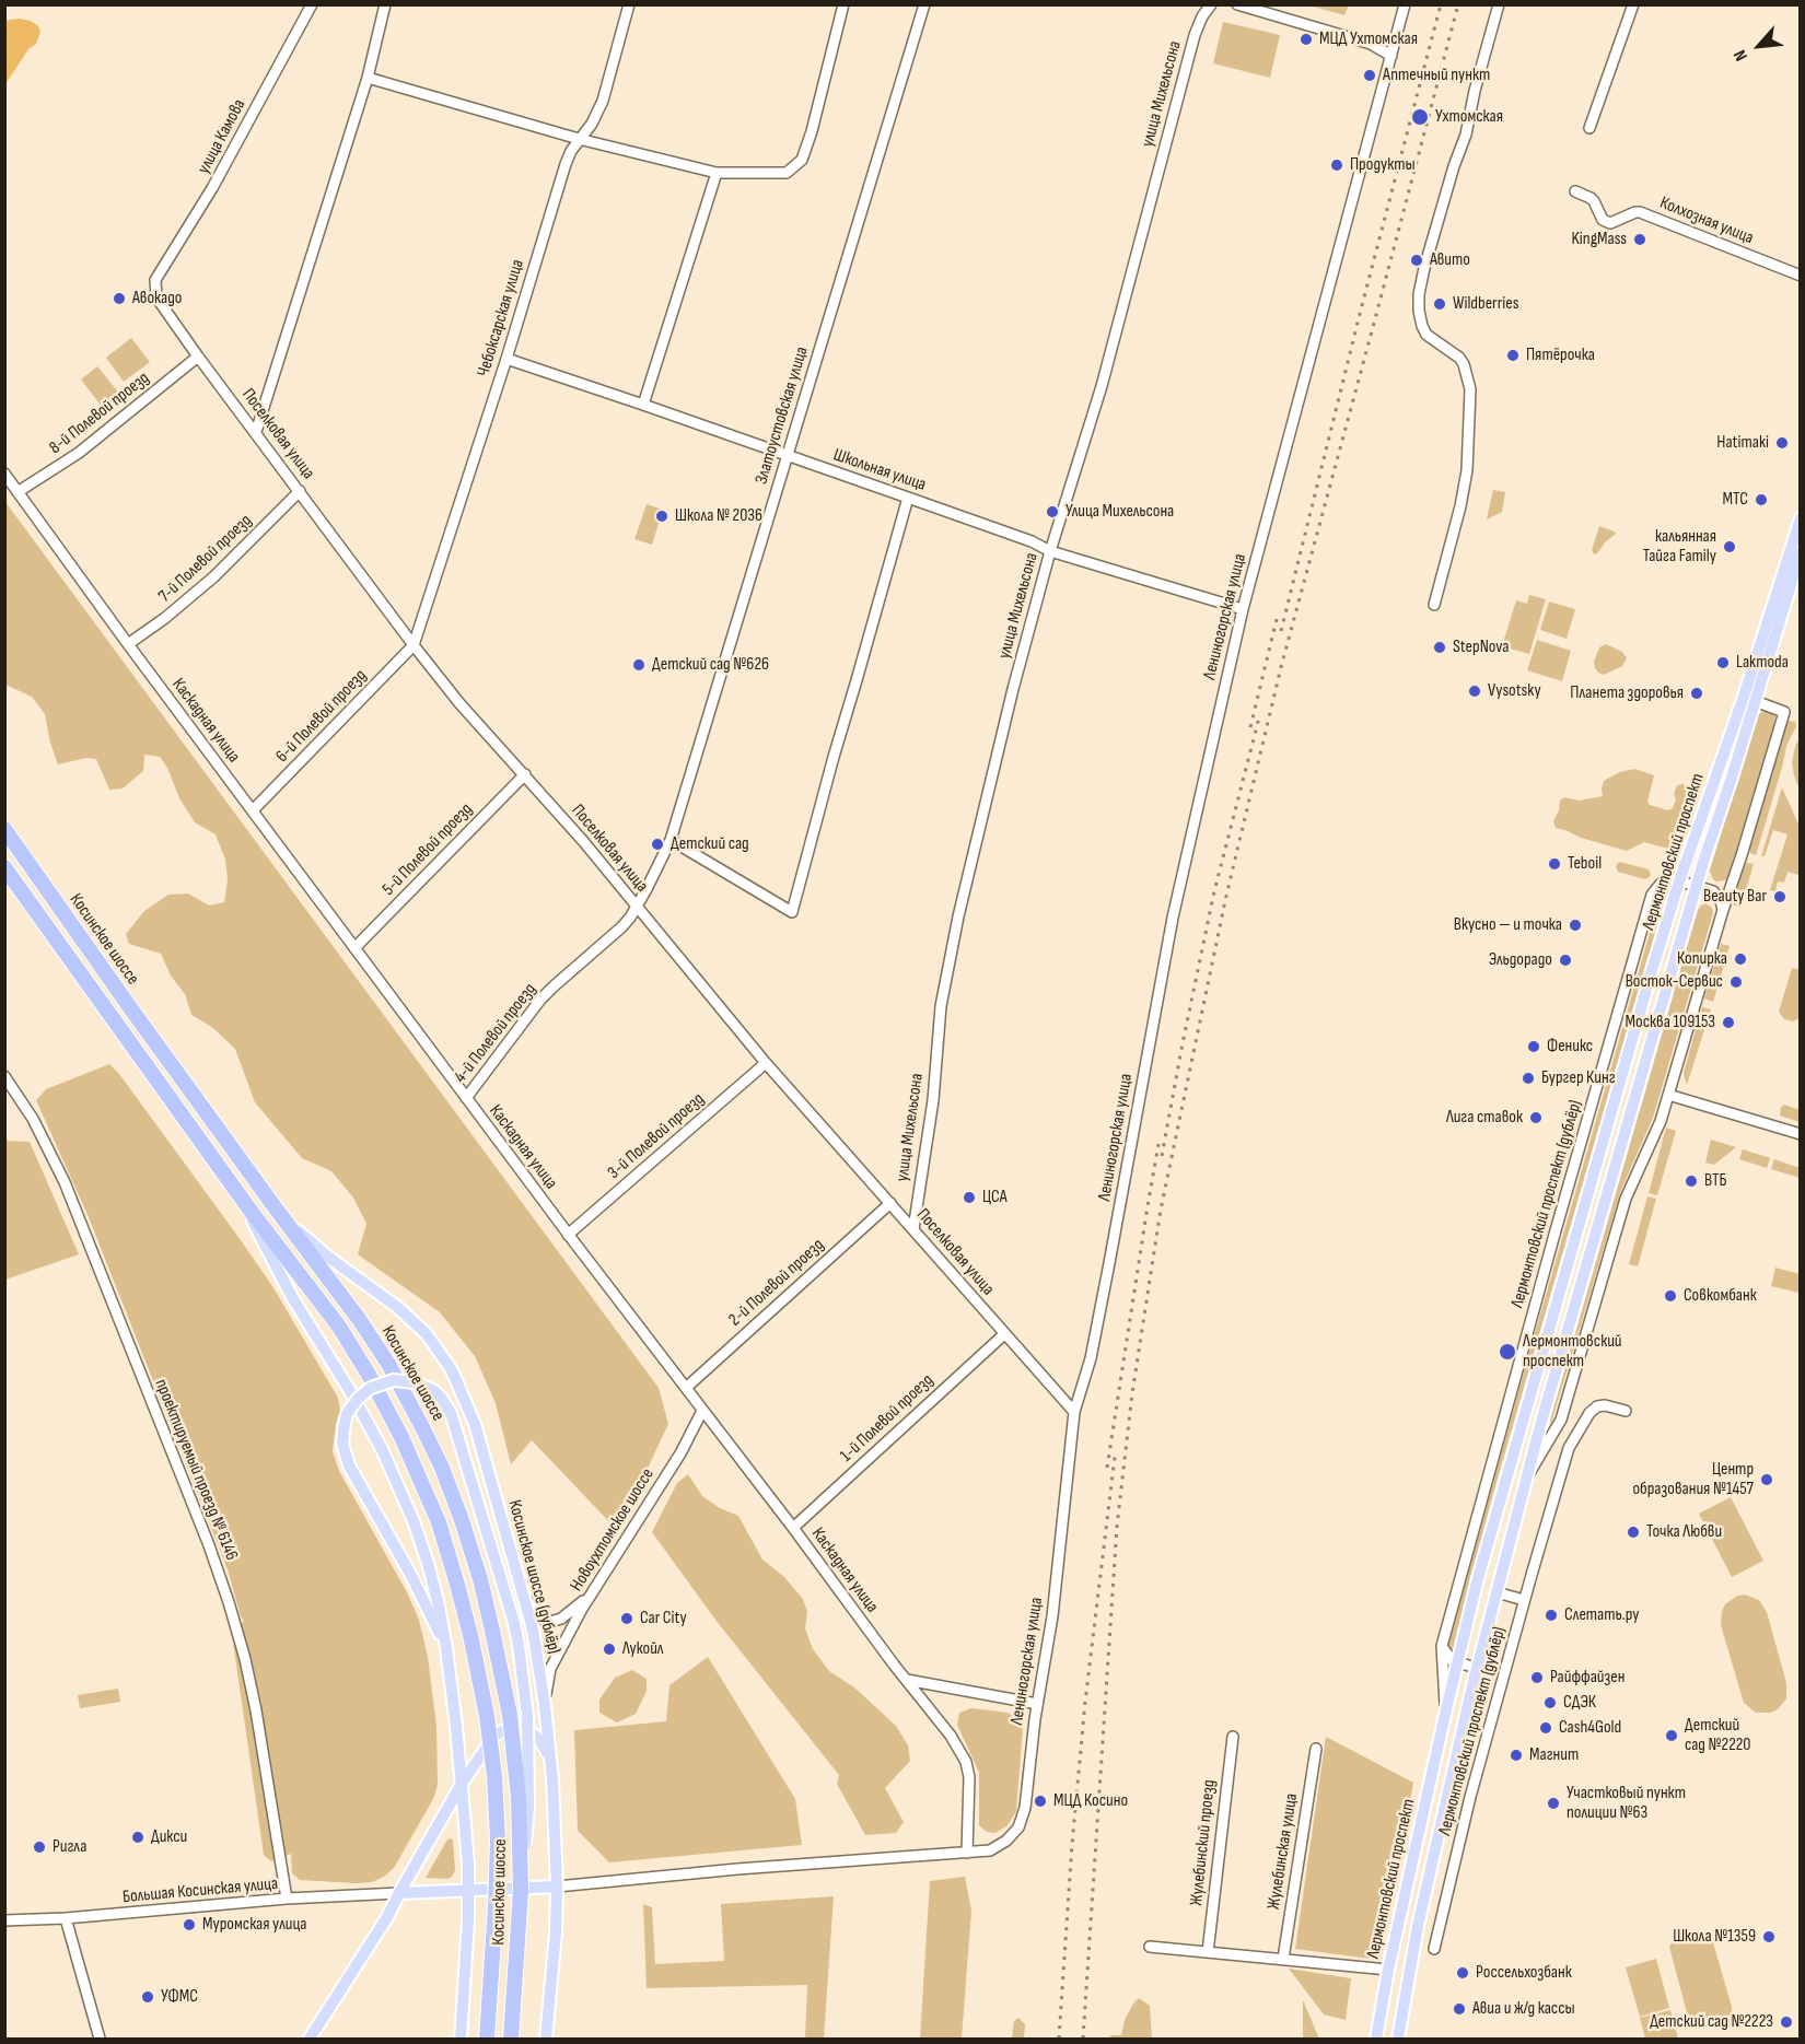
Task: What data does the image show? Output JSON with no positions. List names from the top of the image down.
{
  "streets": {
    "highway": ["Косинское шоссе"],
    "main road": ["Лермонтовский проспект", "Косинское шоссе (дублёр)"],
    "street": [
      "улица Михельсона",
      "улица Камова",
      "Колхозная улица",
      "Чебоксарская улица",
      "8-й Полевой проезд",
      "Златоустовская улица",
      "Поселковая улица",
      "Школьная улица",
      "7-й Полевой проезд",
      "Лениногорская улица",
      "6-й Полевой проезд",
      "Каскадная улица",
      "5-й Полевой проезд",
      "4-й Полевой проезд",
      "3-й Полевой проезд",
      "Лермонтовский проспект (дублёр)",
      "2-й Полевой проезд",
      "1-й Полевой проезд",
      "проектируемый проезд № 6146",
      "Новоухтомское шоссе",
      "Жулебинский проезд",
      "Жулебинская улица",
      "Большая Косинская улица"
    ]
  },
  "crossings": [
    ["улица Михельсона", "Поселковая улица"],
    ["улица Михельсона", "Школьная улица"],
    ["улица Камова", "Поселковая улица"],
    ["Чебоксарская улица", "Поселковая улица"],
    ["Чебоксарская улица", "Школьная улица"],
    ["Чебоксарская улица", "6-й Полевой проезд"],
    ["8-й Полевой проезд", "Поселковая улица"],
    ["8-й Полевой проезд", "Каскадная улица"],
    ["Златоустовская улица", "Поселковая улица"],
    ["Златоустовская улица", "Школьная улица"],
    ["Златоустовская улица", "4-й Полевой проезд"],
    ["Поселковая улица", "7-й Полевой проезд"],
    ["Поселковая улица", "Лениногорская улица"],
    ["Поселковая улица", "6-й Полевой проезд"],
    ["Поселковая улица", "5-й Полевой проезд"],
    ["Поселковая улица", "4-й Полевой проезд"],
    ["Поселковая улица", "3-й Полевой проезд"],
    ["Поселковая улица", "2-й Полевой проезд"],
    ["Поселковая улица", "1-й Полевой проезд"],
    ["Школьная улица", "Лениногорская улица"],
    ["7-й Полевой проезд", "Каскадная улица"],
    ["Лениногорская улица", "Каскадная улица"],
    ["Лениногорская улица", "Косинское шоссе (дублёр)"],
    ["6-й Полевой проезд", "Каскадная улица"],
    ["Каскадная улица", "5-й Полевой проезд"],
    ["Каскадная улица", "4-й Полевой проезд"],
    ["Каскадная улица", "3-й Полевой проезд"],
    ["Каскадная улица", "2-й Полевой проезд"],
    ["Каскадная улица", "1-й Полевой проезд"],
    ["Каскадная улица", "Новоухтомское шоссе"],
    ["Лермонтовский проспект", "Лермонтовский проспект (дублёр)"],
    ["Косинское шоссе", "Косинское шоссе (дублёр)"],
    ["проектируемый проезд № 6146", "Большая Косинская улица"],
    ["Новоухтомское шоссе", "Косинское шоссе (дублёр)"]
  ],
  "places": [
    "МЦД Ухтомская",
    "Аптечный пункт",
    "Ухтомская",
    "Продукты",
    "KingMass",
    "Авито",
    "Авокадо",
    "Wildberries",
    "Пятёрочка",
    "Hatimaki",
    "МТС",
    "Улица Михельсона",
    "Школа № 2036",
    "кальянная Тайга Family",
    "StepNova",
    "Lakmoda",
    "Детский сад №626",
    "Vysotsky",
    "Планета здоровья",
    "Детский сад",
    "Teboil",
    "Beauty Bar",
    "Вкусно — и точка",
    "Копирка",
    "Эльдорадо",
    "Восток-Сервис",
    "Москва 109153",
    "Феникс",
    "Бургер Кинг",
    "Лига ставок",
    "ВТБ",
    "ЦСА",
    "Совкомбанк",
    "Лермонтовский проспект",
    "Центр образования №1457",
    "Точка Любви",
    "Слетать.ру",
    "Car City",
    "Лукойл",
    "Райффайзен",
    "СДЭК",
    "Cash4Gold",
    "Детский сад №2220",
    "Магнит",
    "МЦД Косино",
    "Участковый пункт полиции №63",
    "Дикси",
    "Ригла",
    "Муромская улица",
    "Школа №1359",
    "Россельхозбанк",
    "УФМС",
    "Авиа и ж/д кассы",
    "Детский сад №2223"
  ],
  "north": "bottom left"
}
